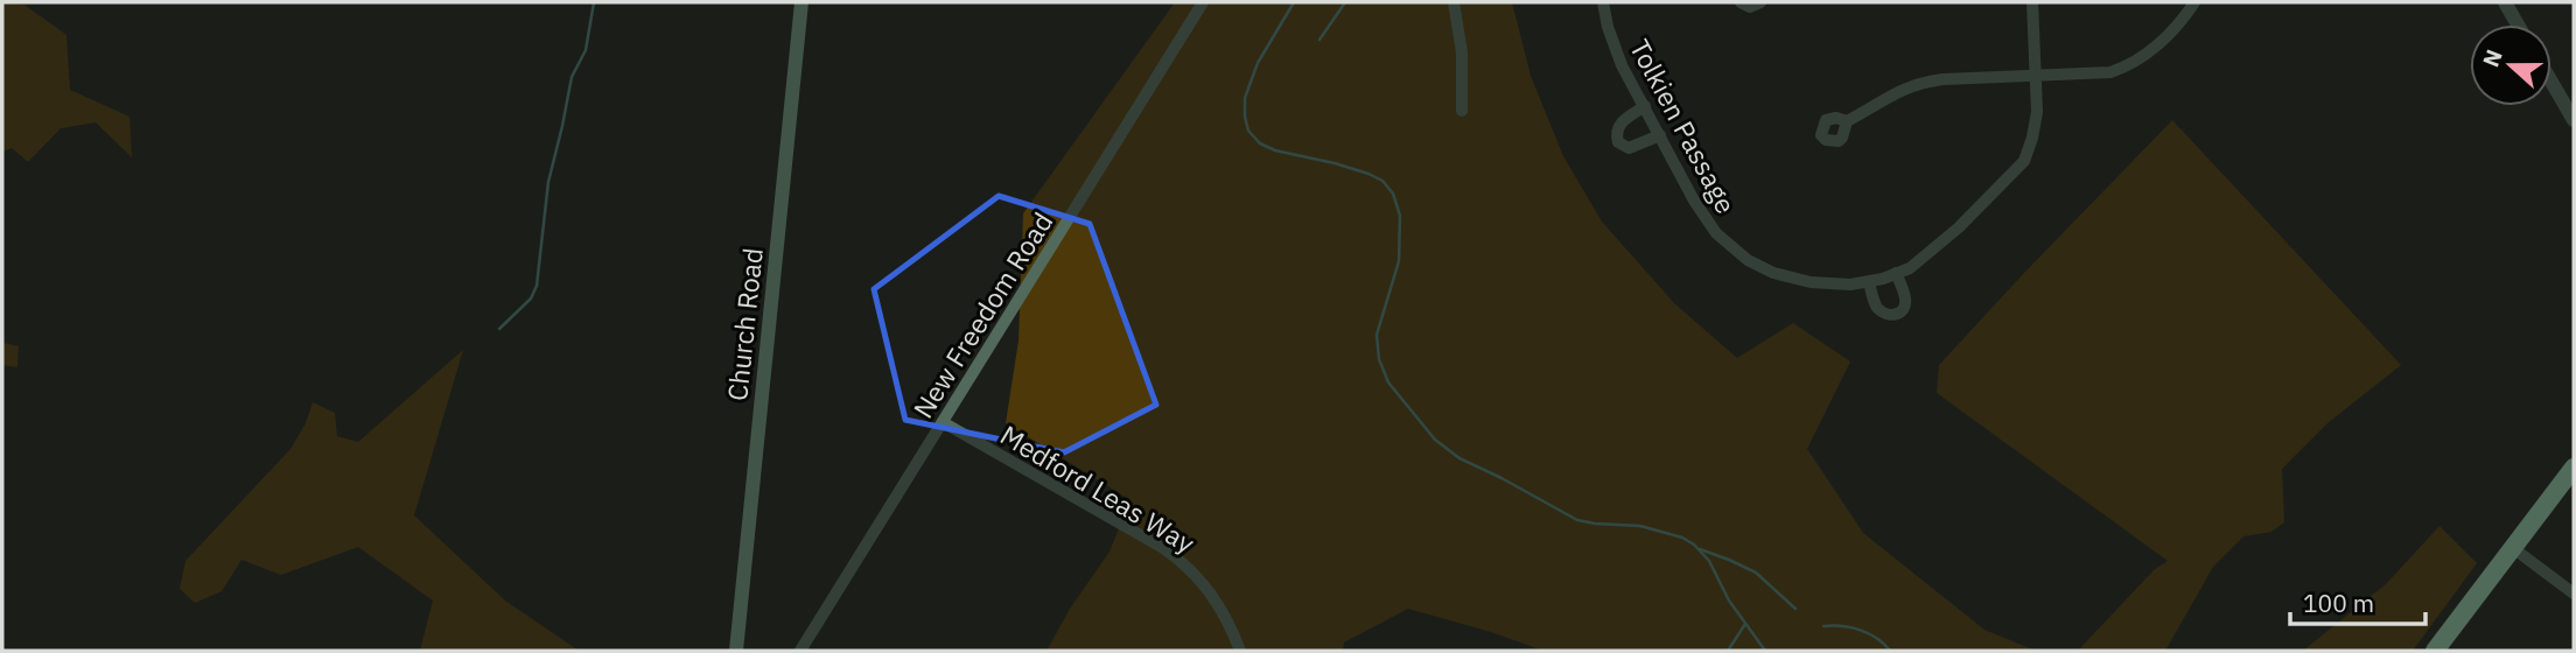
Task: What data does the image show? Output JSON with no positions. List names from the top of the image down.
{
  "streets": {
    "main road": ["Church Road"],
    "street": ["Tolkien Passage", "New Freedom Road", "Medford Leas Way"]
  },
  "crossings": [
    ["New Freedom Road", "Medford Leas Way"]
  ],
  "scale_bar": "100 m",
  "north": "left"
}
